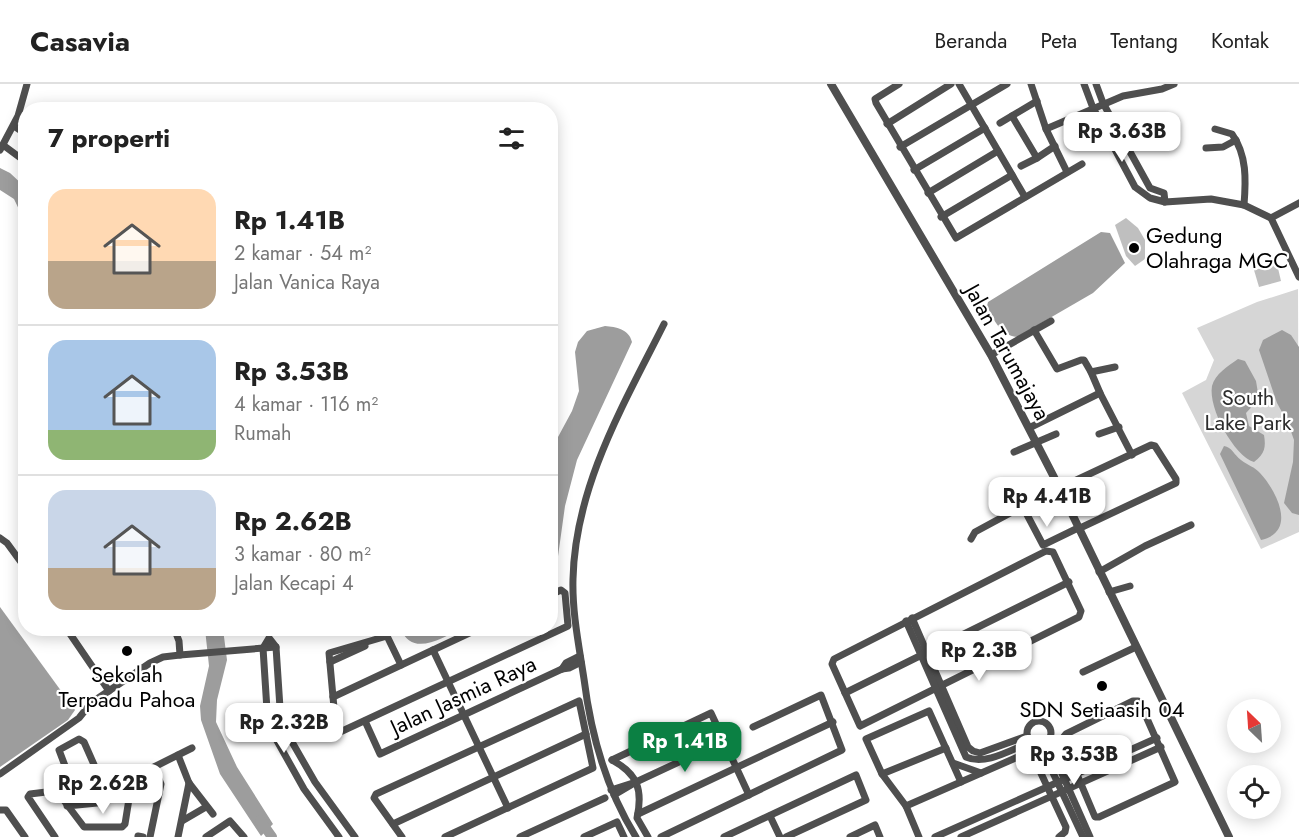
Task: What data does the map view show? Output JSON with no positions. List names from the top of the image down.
{
  "streets": {
    "street": ["Jalan Tarumajaya", "Jalan Jasmia Raya"]
  },
  "parks": ["South Lake Park"],
  "places": ["Gedung Olahraga MGC", "Sekolah Terpadu Pahoa", "SDN Setiaasih 04"],
  "north": "top left",
  "page": {
    "header": "Casavia",
    "nav": [
      "Beranda",
      "Peta",
      "Tentang",
      "Kontak"
    ],
    "heading": "7 properti",
    "price": [
      "Rp 3.63B",
      "Rp 4.41B",
      "Rp 2.3B",
      "Rp 2.32B",
      "Rp 1.41B",
      "Rp 3.53B",
      "Rp 2.62B"
    ],
    "list": [
      {
        "name": "Rp 1.41B",
        "note": "2 kamar · 54 m² · Jalan Vanica Raya"
      },
      {
        "name": "Rp 3.53B",
        "note": "4 kamar · 116 m² · Rumah"
      },
      {
        "name": "Rp 2.62B",
        "note": "3 kamar · 80 m² · Jalan Kecapi 4"
      }
    ]
  }
}
